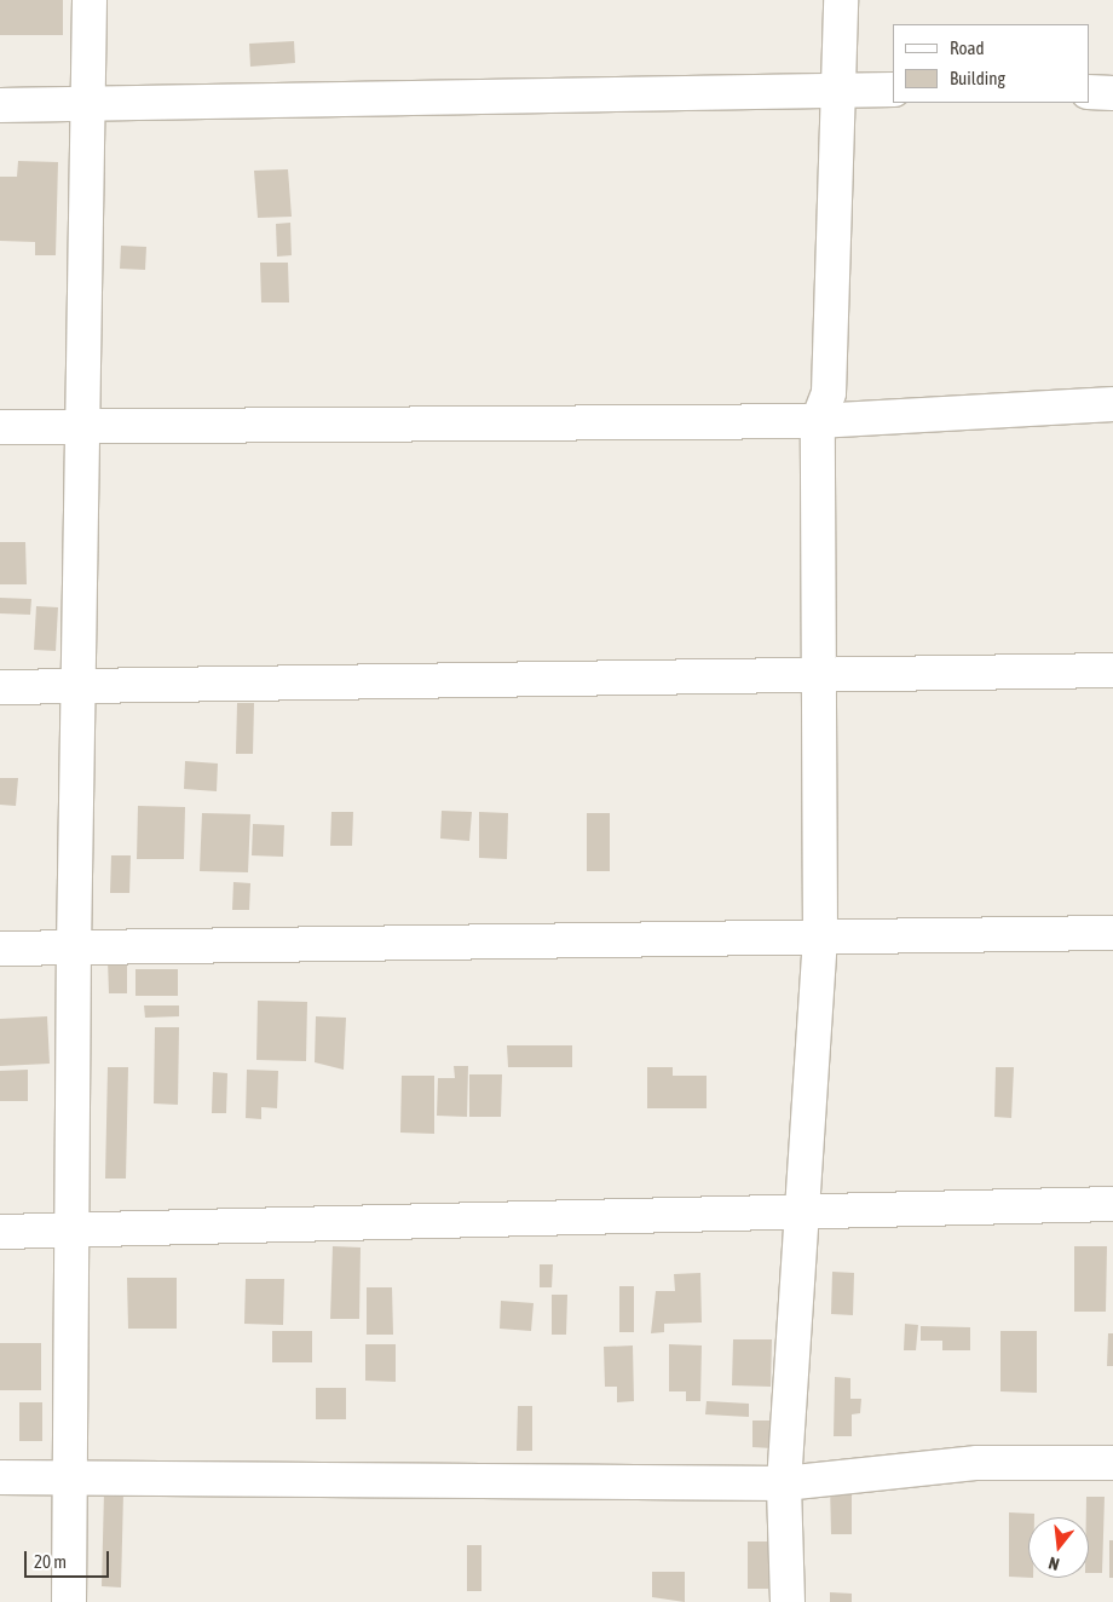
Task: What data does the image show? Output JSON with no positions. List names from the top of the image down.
{
  "legend": ["Road", "Building"],
  "scale_bar": "20 m",
  "north": "bottom"
}
